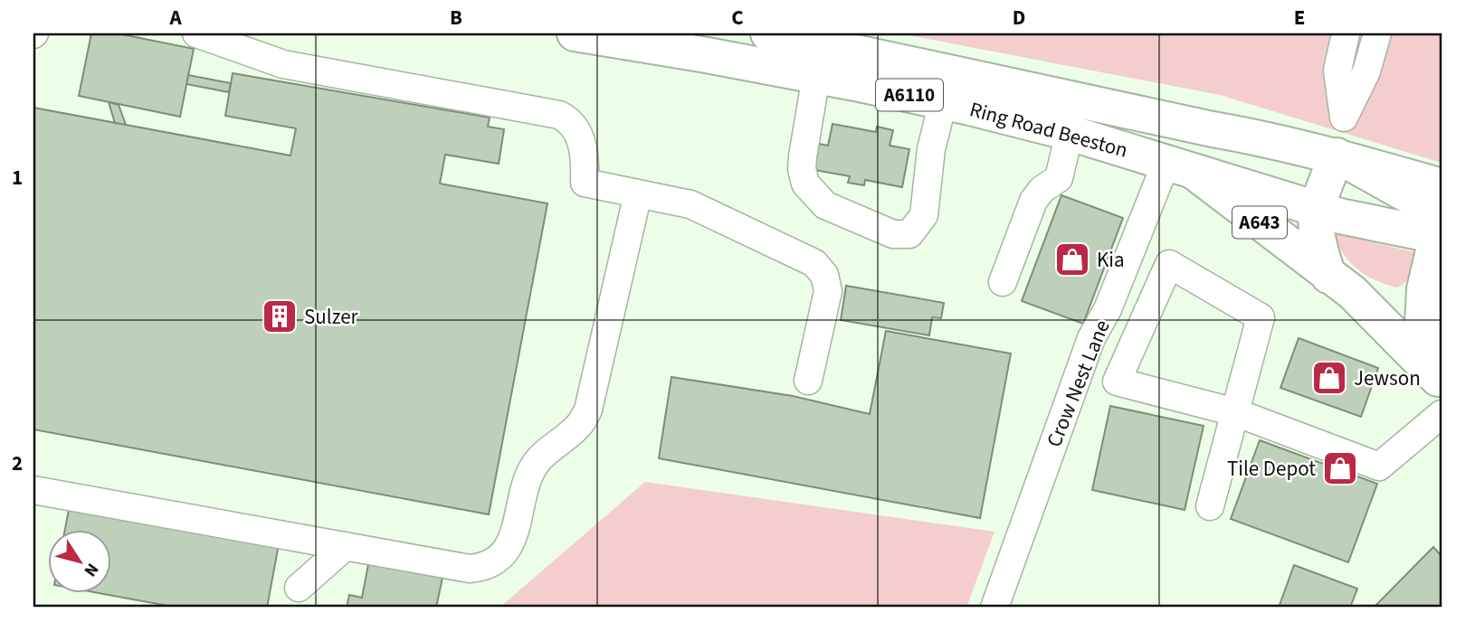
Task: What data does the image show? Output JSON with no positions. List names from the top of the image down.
{
  "streets": {
    "main road": ["A6110", "Ring Road Beeston", "A643"],
    "street": ["Crow Nest Lane"]
  },
  "crossings": [
    ["Ring Road Beeston", "A643"],
    ["Ring Road Beeston", "Crow Nest Lane"],
    ["A643", "Crow Nest Lane"]
  ],
  "places": {
    "shop": ["Kia", "Jewson", "Tile Depot"],
    "building": ["Sulzer"]
  },
  "north": "bottom right",
  "grid": {
    "columns": [
      "A",
      "B",
      "C",
      "D",
      "E"
    ],
    "rows": ["1", "2"]
  }
}
